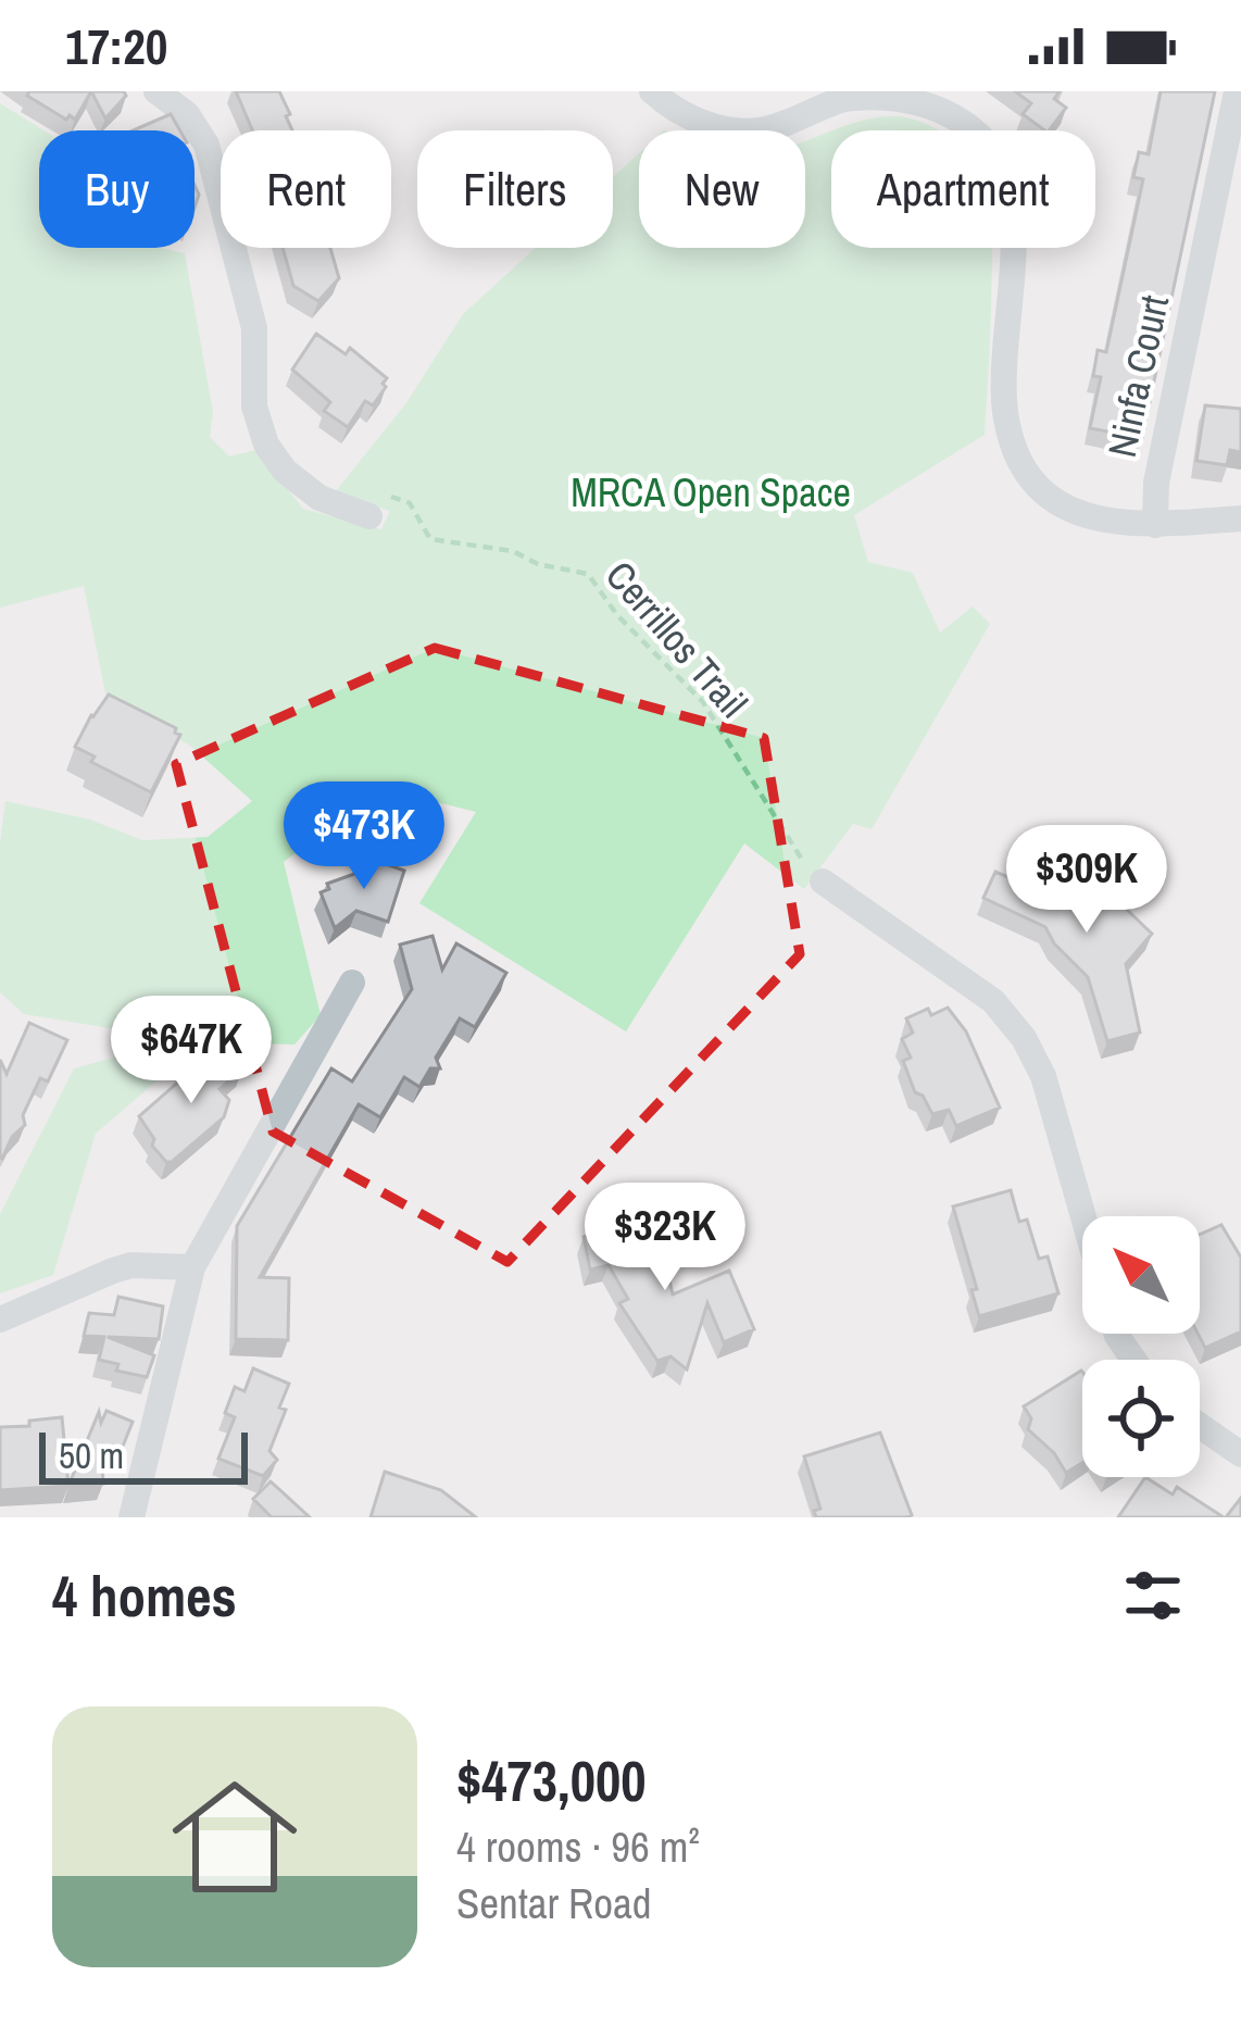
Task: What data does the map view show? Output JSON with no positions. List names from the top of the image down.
{
  "streets": {
    "street": ["Ninfa Court"],
    "path": ["Cerrillos Trail"]
  },
  "parks": ["MRCA Open Space"],
  "scale_bar": "50 m",
  "north": "top left",
  "page": {
    "status": "17:20",
    "chip": [
      "Buy",
      "Rent",
      "Filters",
      "New",
      "Apartment"
    ],
    "price": [
      "$473K",
      "$309K",
      "$647K",
      "$323K"
    ],
    "scale": "50 m",
    "heading": "4 homes",
    "list": [
      {
        "name": "$473,000",
        "note": "4 rooms · 96 m² · Sentar Road"
      }
    ]
  }
}
